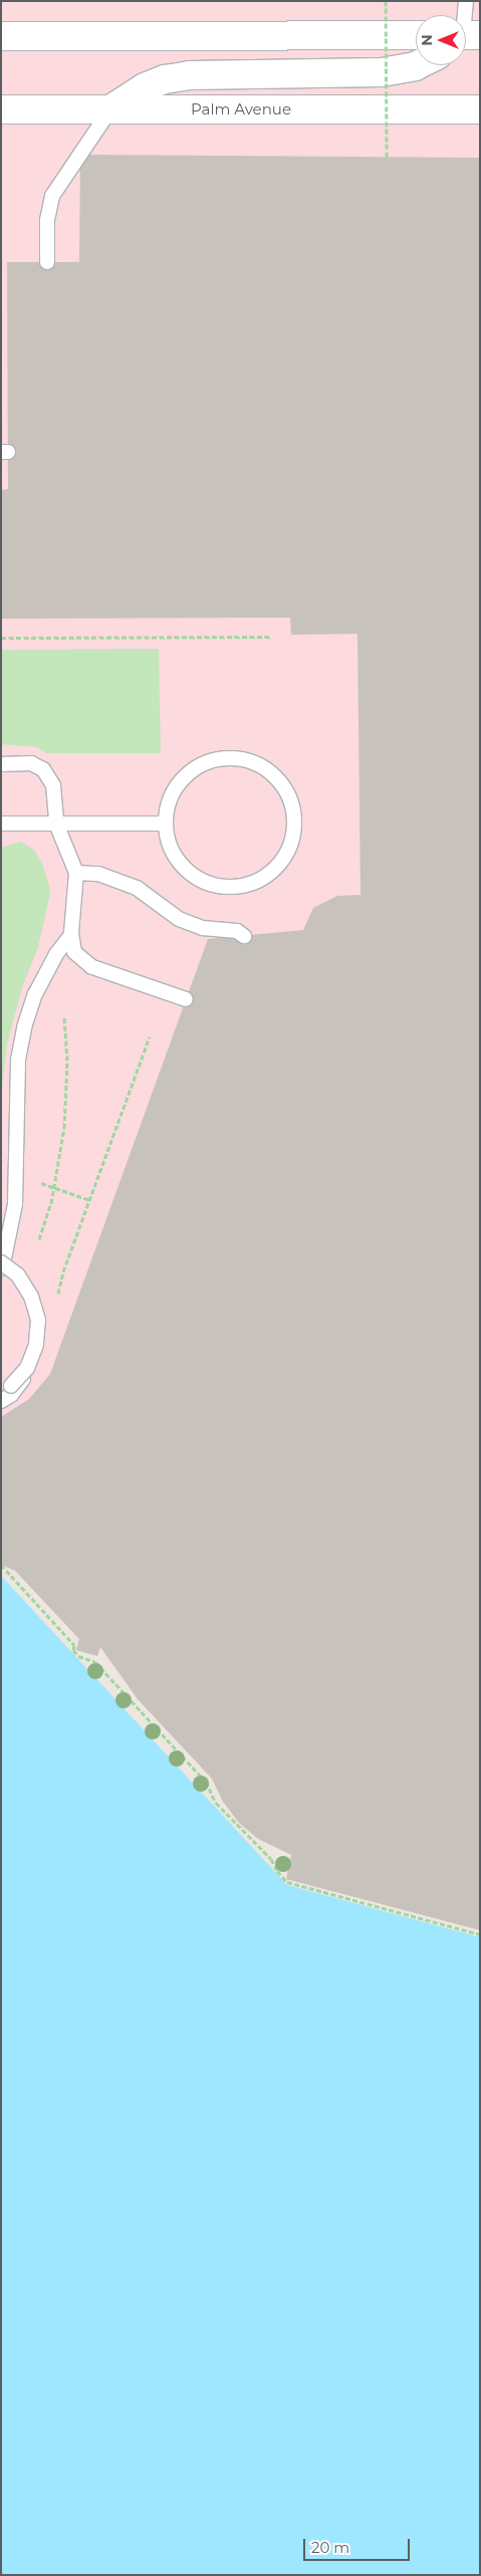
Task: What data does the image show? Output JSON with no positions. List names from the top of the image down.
{
  "streets": {
    "main road": ["Palm Avenue"]
  },
  "scale_bar": "20 m",
  "north": "left"
}
